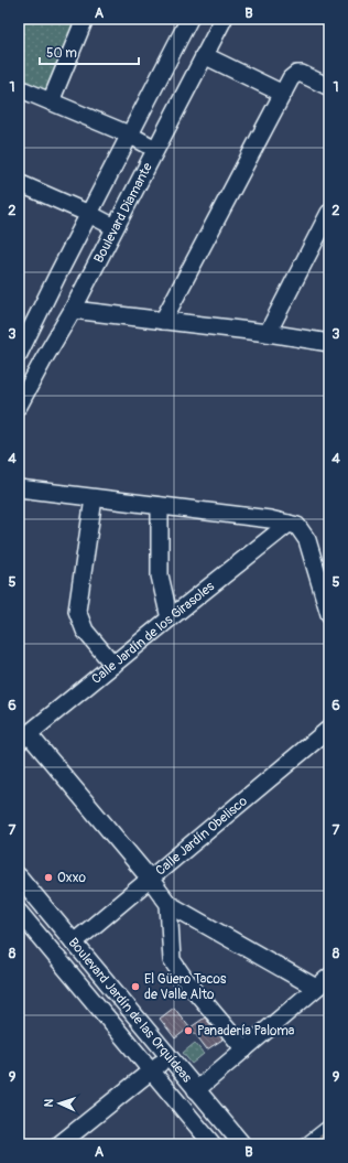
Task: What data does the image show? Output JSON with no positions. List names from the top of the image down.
{
  "streets": {
    "street": [
      "Boulevard Diamante",
      "Calle Jardín de los Girasoles",
      "Calle Jardín Obelisco",
      "Boulevard Jardín de las Orquídeas"
    ]
  },
  "crossings": [
    ["Calle Jardín Obelisco", "Boulevard Jardín de las Orquídeas"]
  ],
  "places": ["Oxxo", "El Güero Tacos de Valle Alto", "Panadería Paloma"],
  "scale_bar": "50 m",
  "north": "left",
  "grid": {
    "columns": ["A", "B"],
    "rows": [
      "1",
      "2",
      "3",
      "4",
      "5",
      "6",
      "7",
      "8",
      "9"
    ]
  }
}
